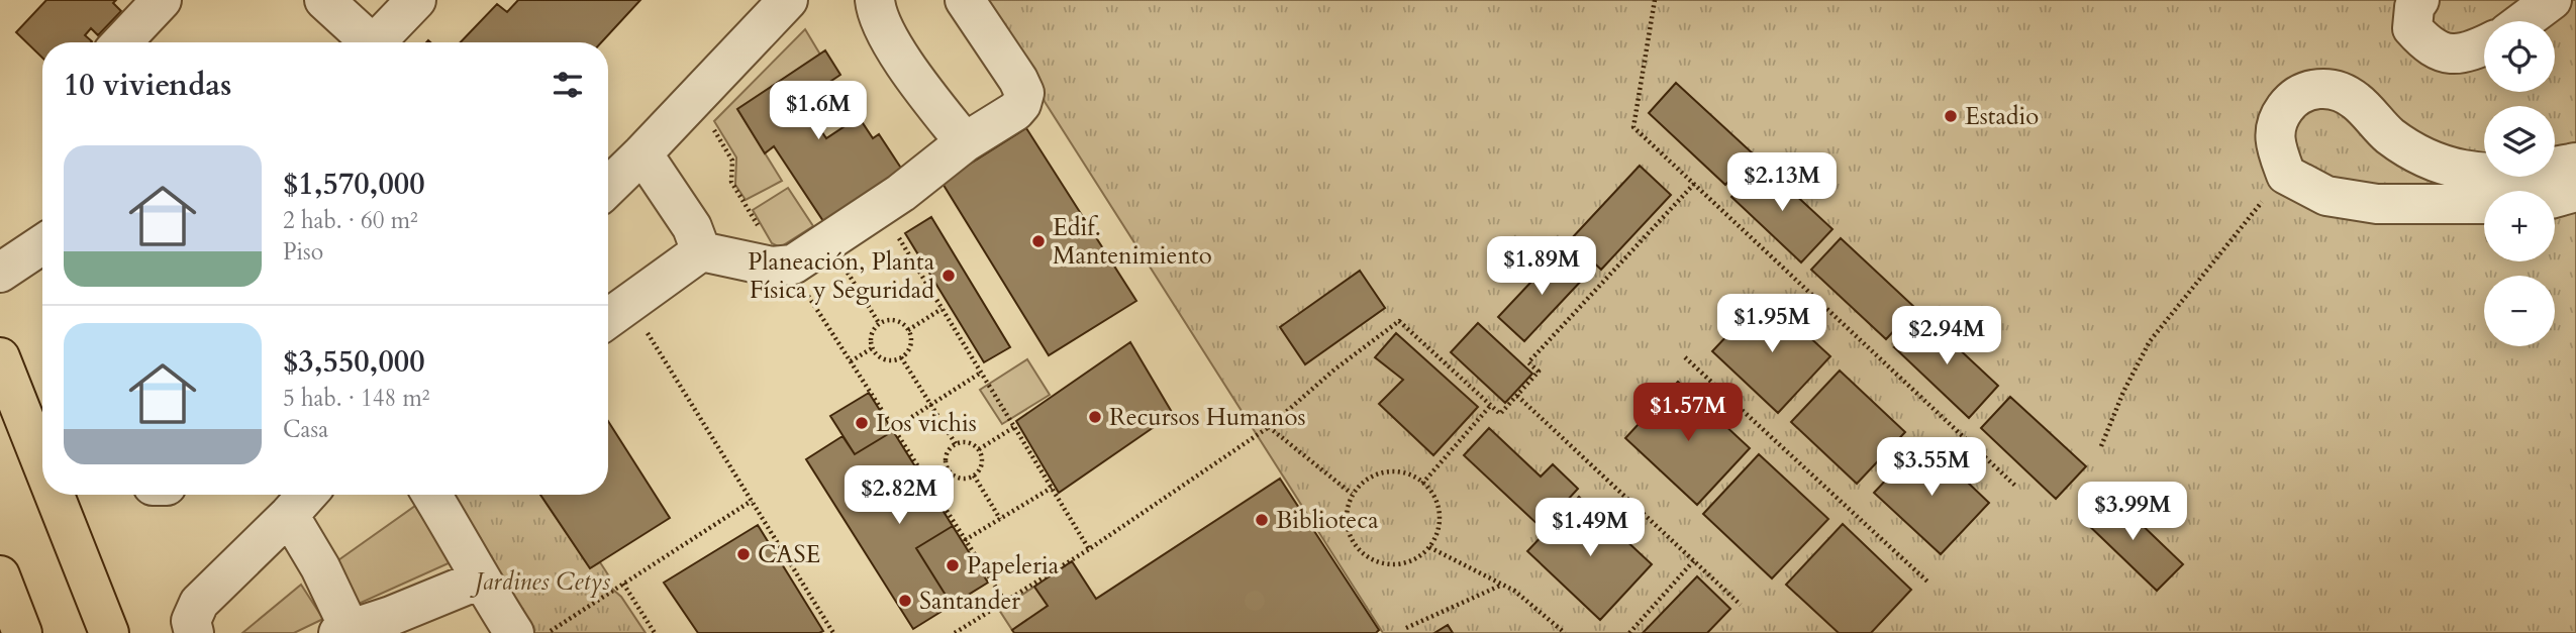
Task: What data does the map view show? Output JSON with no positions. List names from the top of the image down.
{
  "parks": ["Jardines Cetys"],
  "places": [
    "Estadio",
    "Edif. Mantenimiento",
    "Planeación, Planta Física y Seguridad",
    "Recursos Humanos",
    "Los vichis",
    "Biblioteca",
    "CASE",
    "Papeleria",
    "Santander"
  ],
  "page": {
    "map_buttons": ["+", "−"],
    "heading": "10 viviendas",
    "price": [
      "$1.6M",
      "$2.13M",
      "$1.89M",
      "$1.95M",
      "$2.94M",
      "$1.57M",
      "$3.55M",
      "$2.82M",
      "$3.99M",
      "$1.49M"
    ],
    "list": [
      {
        "name": "$1,570,000",
        "note": "2 hab. · 60 m² · Piso"
      },
      {
        "name": "$3,550,000",
        "note": "5 hab. · 148 m² · Casa"
      }
    ]
  }
}
